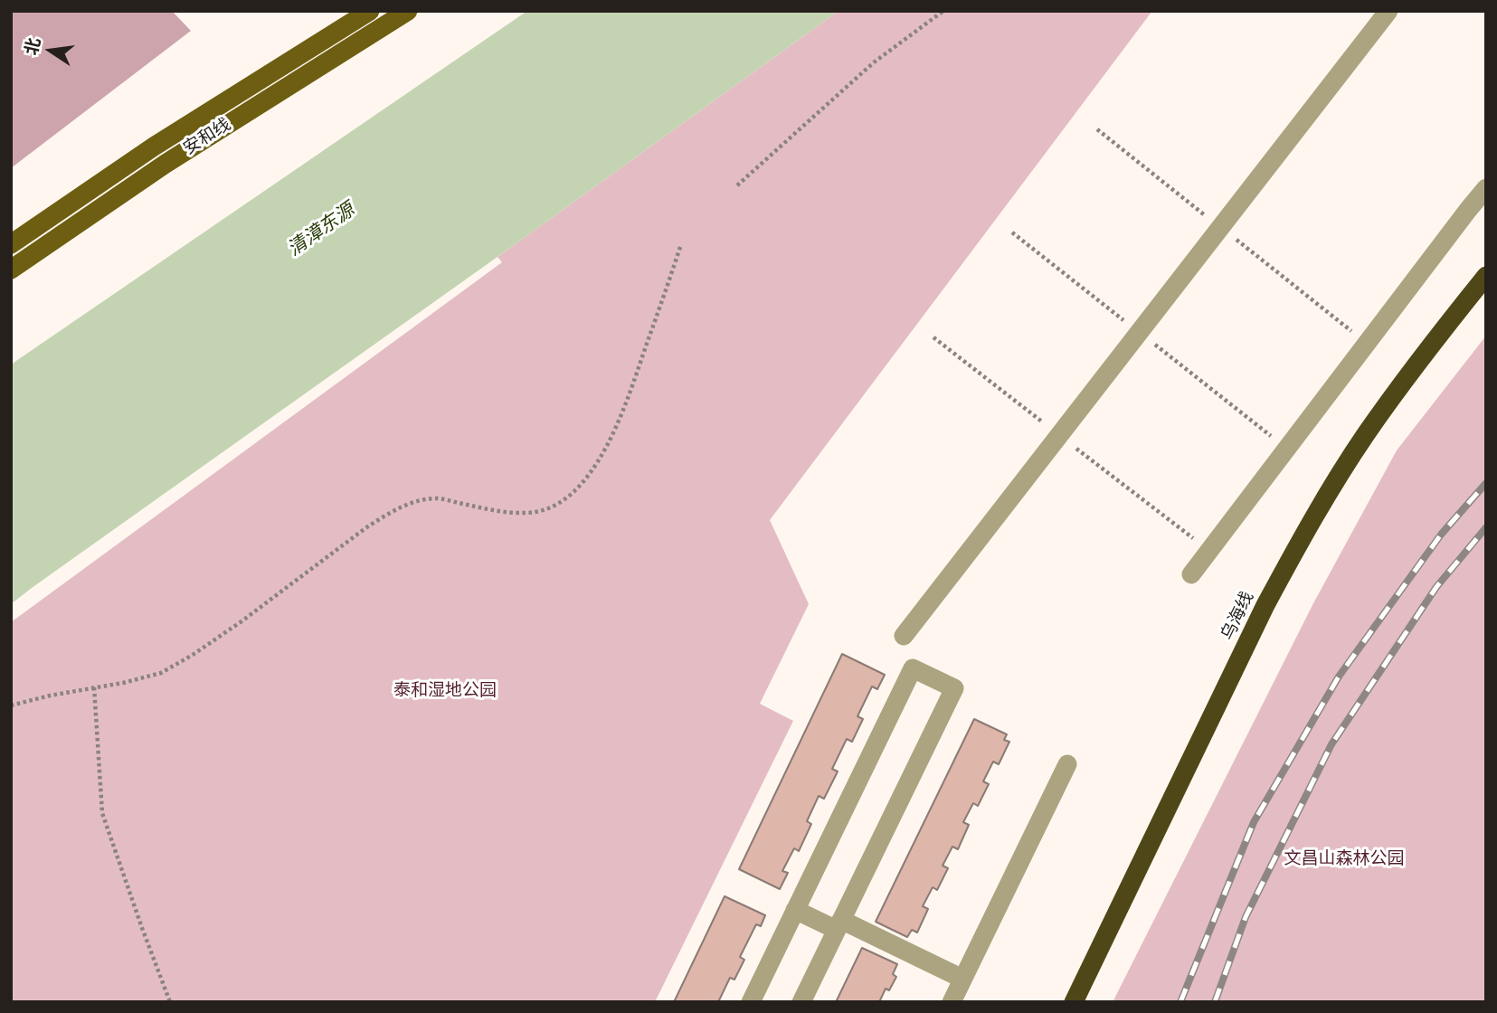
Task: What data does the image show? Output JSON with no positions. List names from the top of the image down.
{
  "streets": {
    "highway": ["乌海线"],
    "main road": ["安和线"]
  },
  "water": ["清漳东源"],
  "parks": ["泰和湿地公园", "文昌山森林公园"],
  "north": "left"
}
